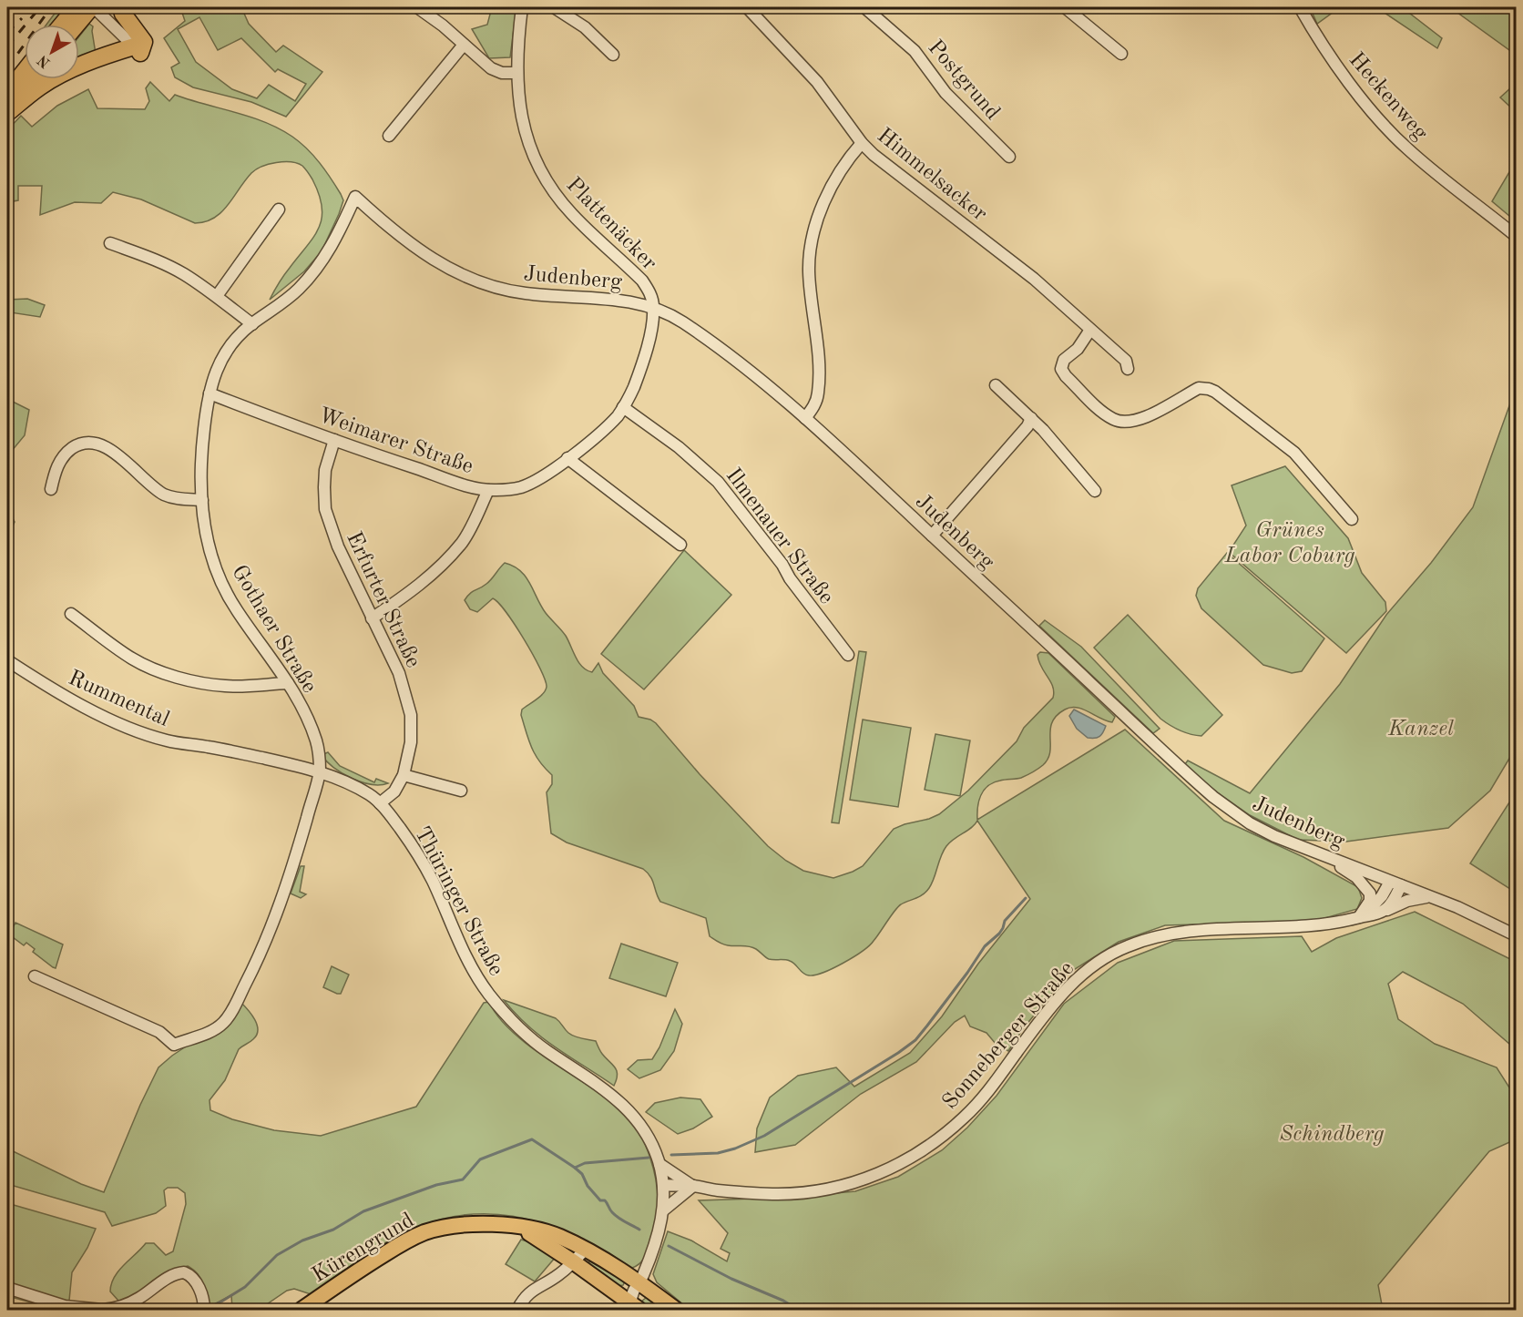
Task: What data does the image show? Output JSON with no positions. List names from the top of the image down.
{
  "streets": {
    "main road": ["Kürengrund"],
    "street": [
      "Postgrund",
      "Heckenweg",
      "Himmelsacker",
      "Plattenäcker",
      "Judenberg",
      "Weimarer Straße",
      "Ilmenauer Straße",
      "Erfurter Straße",
      "Gothaer Straße",
      "Rummental",
      "Thüringer Straße",
      "Sonneberger Straße"
    ]
  },
  "crossings": [
    ["Plattenäcker", "Judenberg"],
    ["Plattenäcker", "Weimarer Straße"],
    ["Judenberg", "Weimarer Straße"],
    ["Judenberg", "Gothaer Straße"],
    ["Judenberg", "Sonneberger Straße"],
    ["Weimarer Straße", "Ilmenauer Straße"],
    ["Weimarer Straße", "Erfurter Straße"],
    ["Weimarer Straße", "Gothaer Straße"],
    ["Erfurter Straße", "Thüringer Straße"],
    ["Gothaer Straße", "Rummental"],
    ["Gothaer Straße", "Thüringer Straße"],
    ["Rummental", "Thüringer Straße"],
    ["Thüringer Straße", "Sonneberger Straße"],
    ["Thüringer Straße", "Kürengrund"]
  ],
  "parks": ["Grünes Labor Coburg", "Kanzel", "Schindberg"],
  "north": "bottom left"
}
